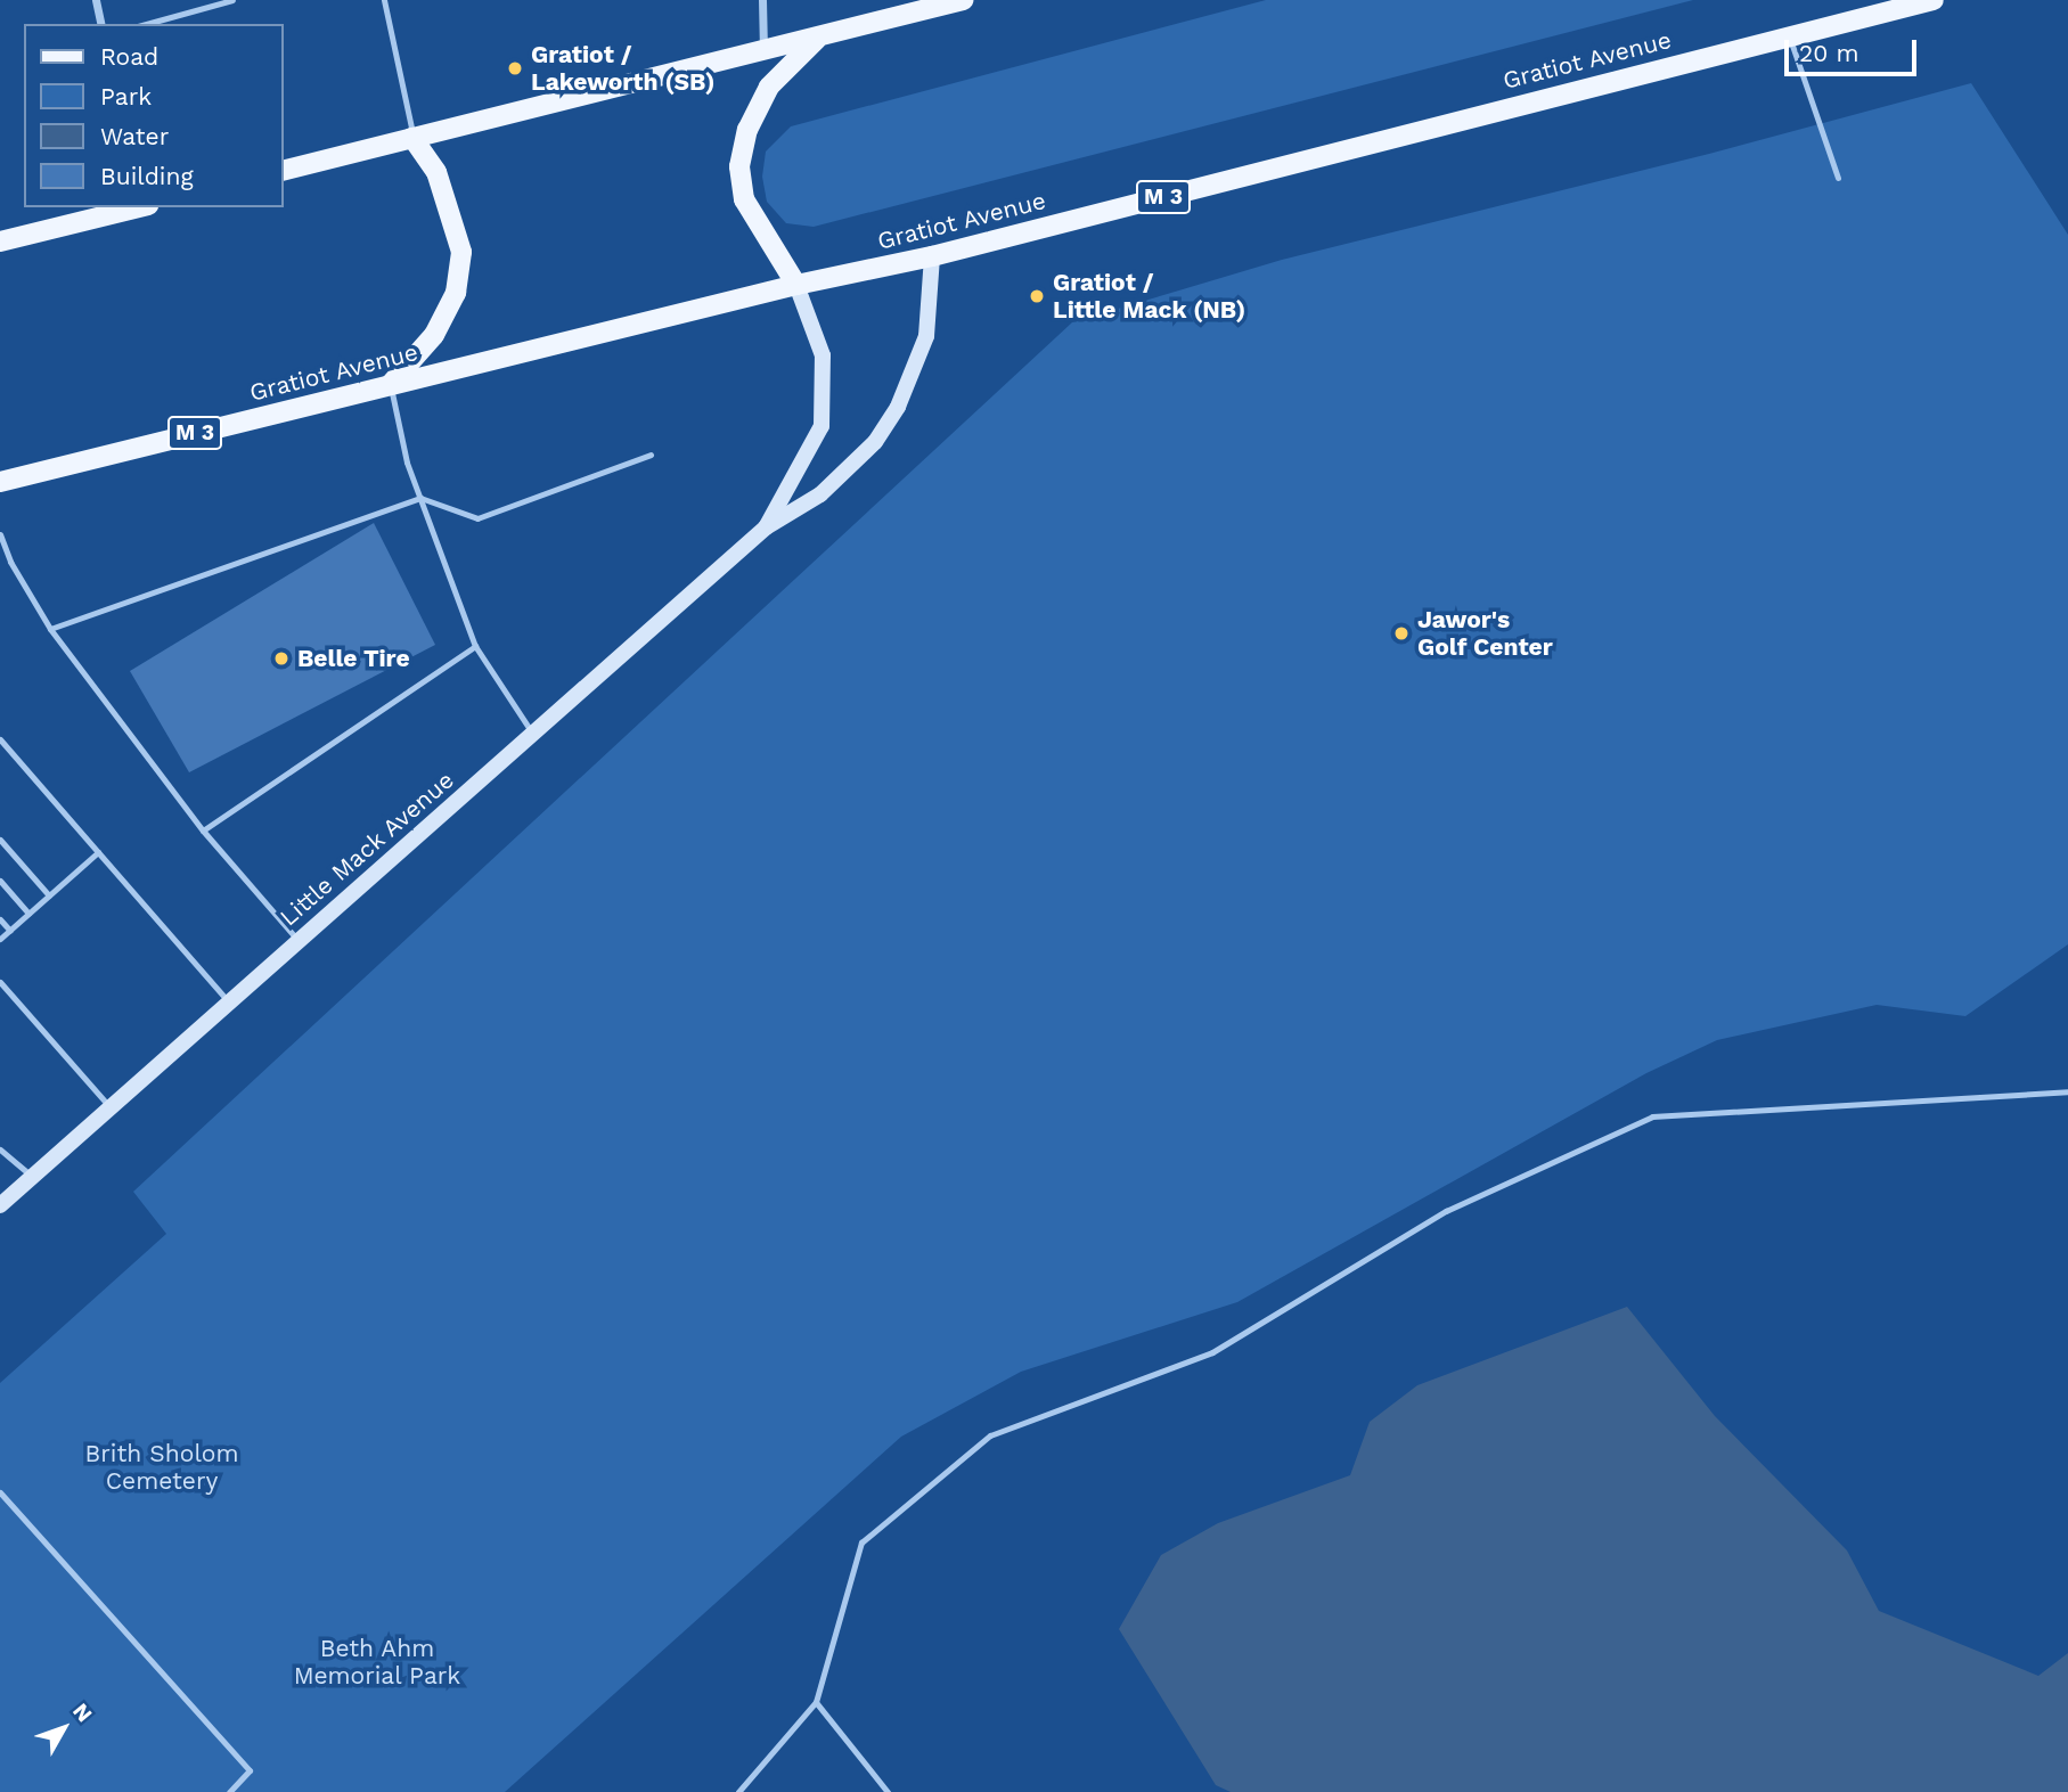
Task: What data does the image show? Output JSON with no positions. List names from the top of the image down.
{
  "streets": {
    "main road": ["Gratiot Avenue", "M 3", "Little Mack Avenue"]
  },
  "crossings": [
    ["Gratiot Avenue", "Little Mack Avenue"]
  ],
  "parks": ["Brith Sholom Cemetery", "Beth Ahm Memorial Park"],
  "places": [
    "Gratiot / Lakeworth (SB)",
    "Gratiot / Little Mack (NB)",
    "Jawor's Golf Center",
    "Belle Tire"
  ],
  "legend": [
    "Road",
    "Park",
    "Water",
    "Building"
  ],
  "scale_bar": "20 m",
  "north": "top right"
}
